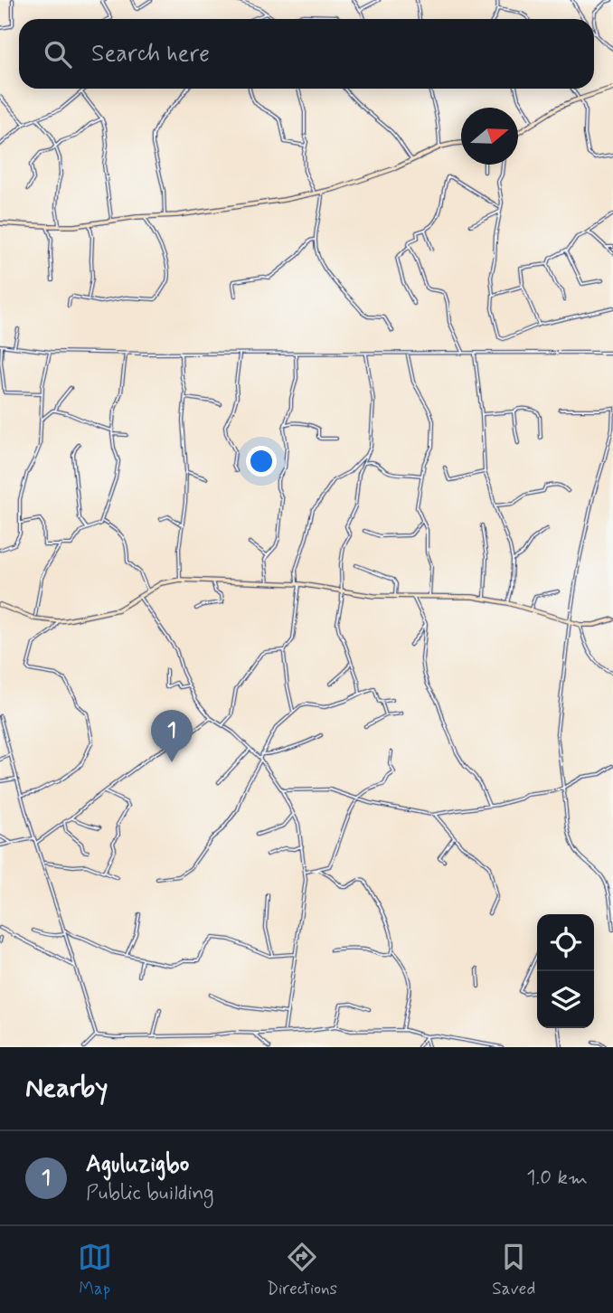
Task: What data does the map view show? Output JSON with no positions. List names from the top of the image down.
{
  "north": "right",
  "page": {
    "search": "Search here",
    "pins": "1",
    "heading": "Nearby",
    "list": [
      {
        "mark": "1",
        "name": "Aguluzigbo",
        "note": "Public building",
        "value": "1.0 km"
      }
    ],
    "nav": ["Map", "Directions", "Saved"]
  }
}
